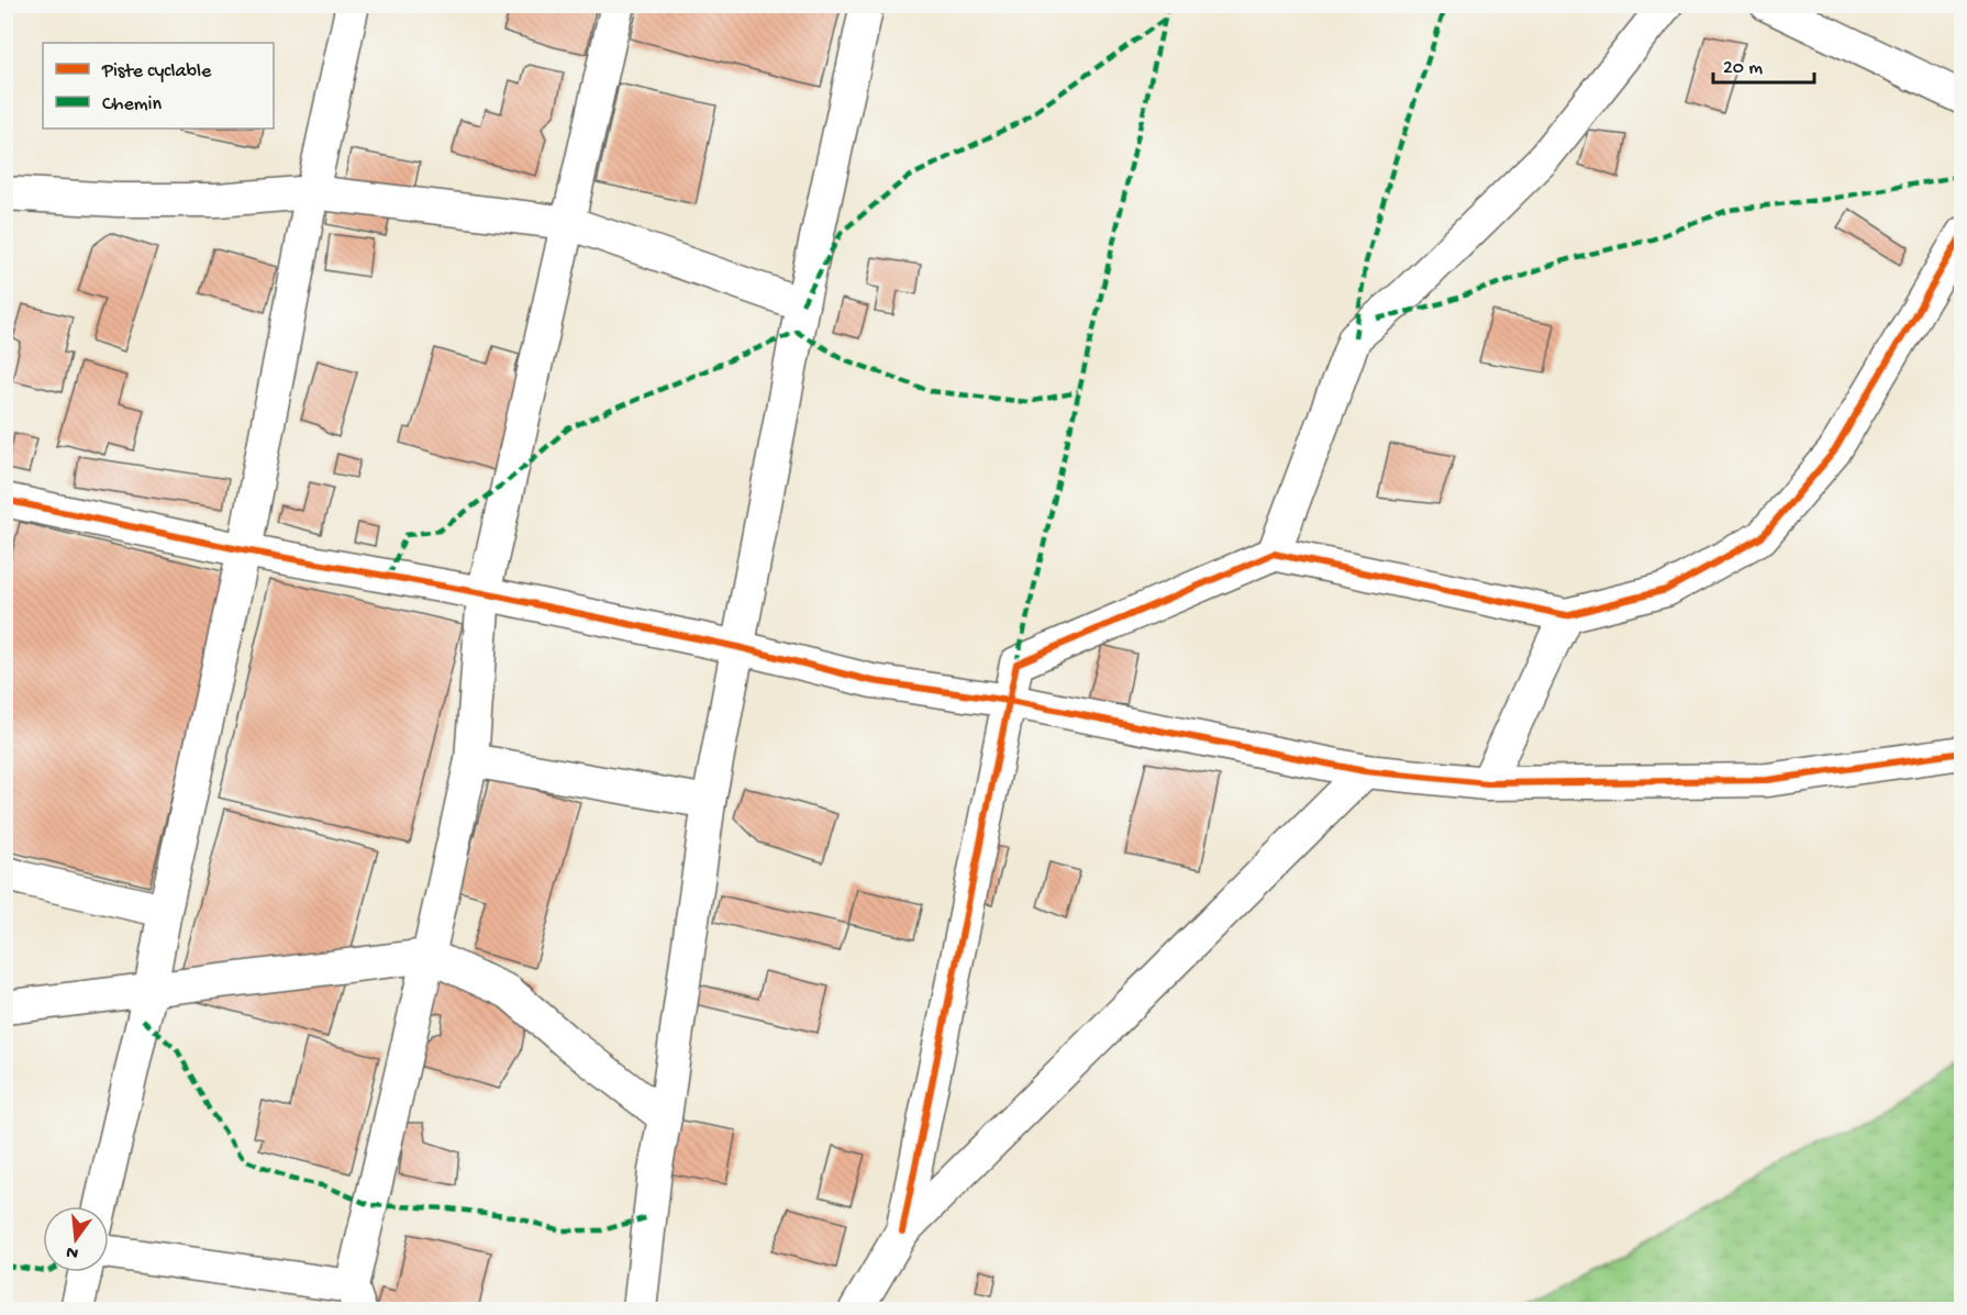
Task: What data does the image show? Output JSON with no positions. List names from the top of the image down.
{
  "legend": ["Piste cyclable", "Chemin"],
  "scale_bar": "20 m",
  "north": "bottom"
}
